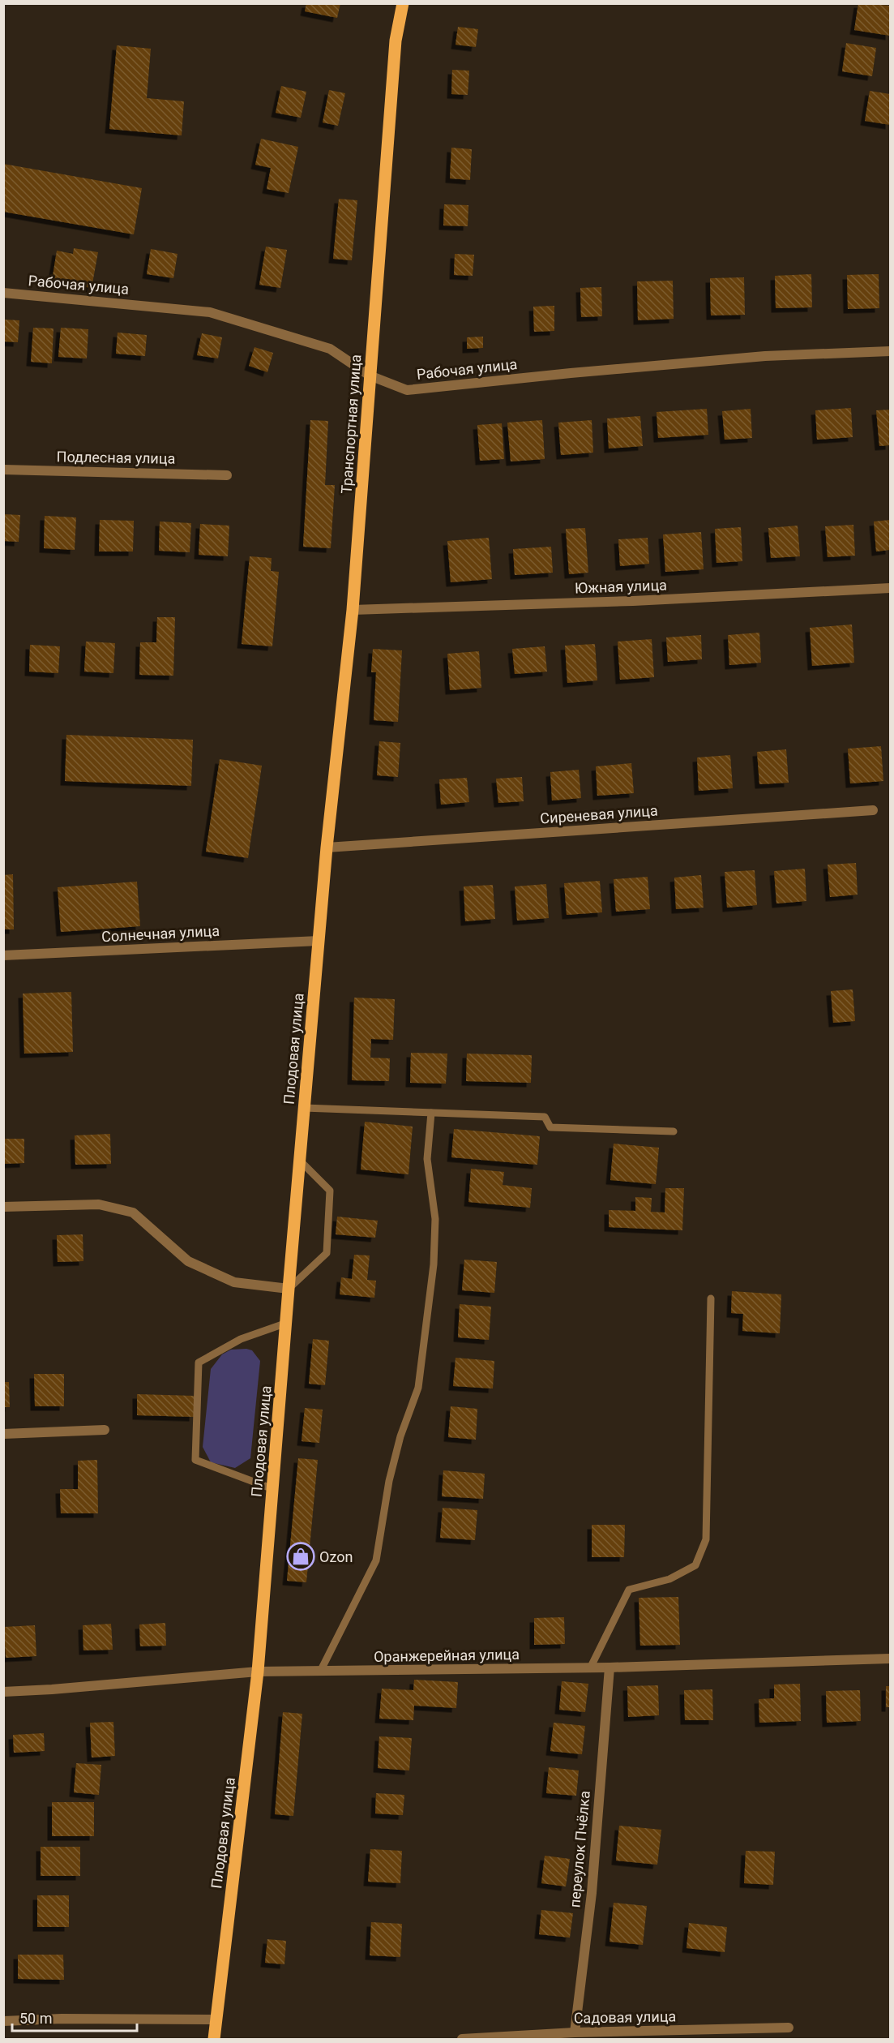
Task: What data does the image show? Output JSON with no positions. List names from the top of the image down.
{
  "streets": {
    "main road": ["Транспортная улица", "Плодовая улица"],
    "street": [
      "Рабочая улица",
      "Подлесная улица",
      "Южная улица",
      "Сиреневая улица",
      "Солнечная улица",
      "Оранжерейная улица",
      "переулок Пчёлка",
      "Садовая улица"
    ]
  },
  "crossings": [
    ["Рабочая улица", "Транспортная улица"],
    ["Транспортная улица", "Южная улица"],
    ["Транспортная улица", "Сиреневая улица"],
    ["Транспортная улица", "Плодовая улица"],
    ["Сиреневая улица", "Плодовая улица"],
    ["Солнечная улица", "Плодовая улица"],
    ["Плодовая улица", "Оранжерейная улица"],
    ["Оранжерейная улица", "переулок Пчёлка"],
    ["переулок Пчёлка", "Садовая улица"]
  ],
  "places": {
    "shop": ["Ozon"]
  },
  "scale_bar": "50 m"
}
